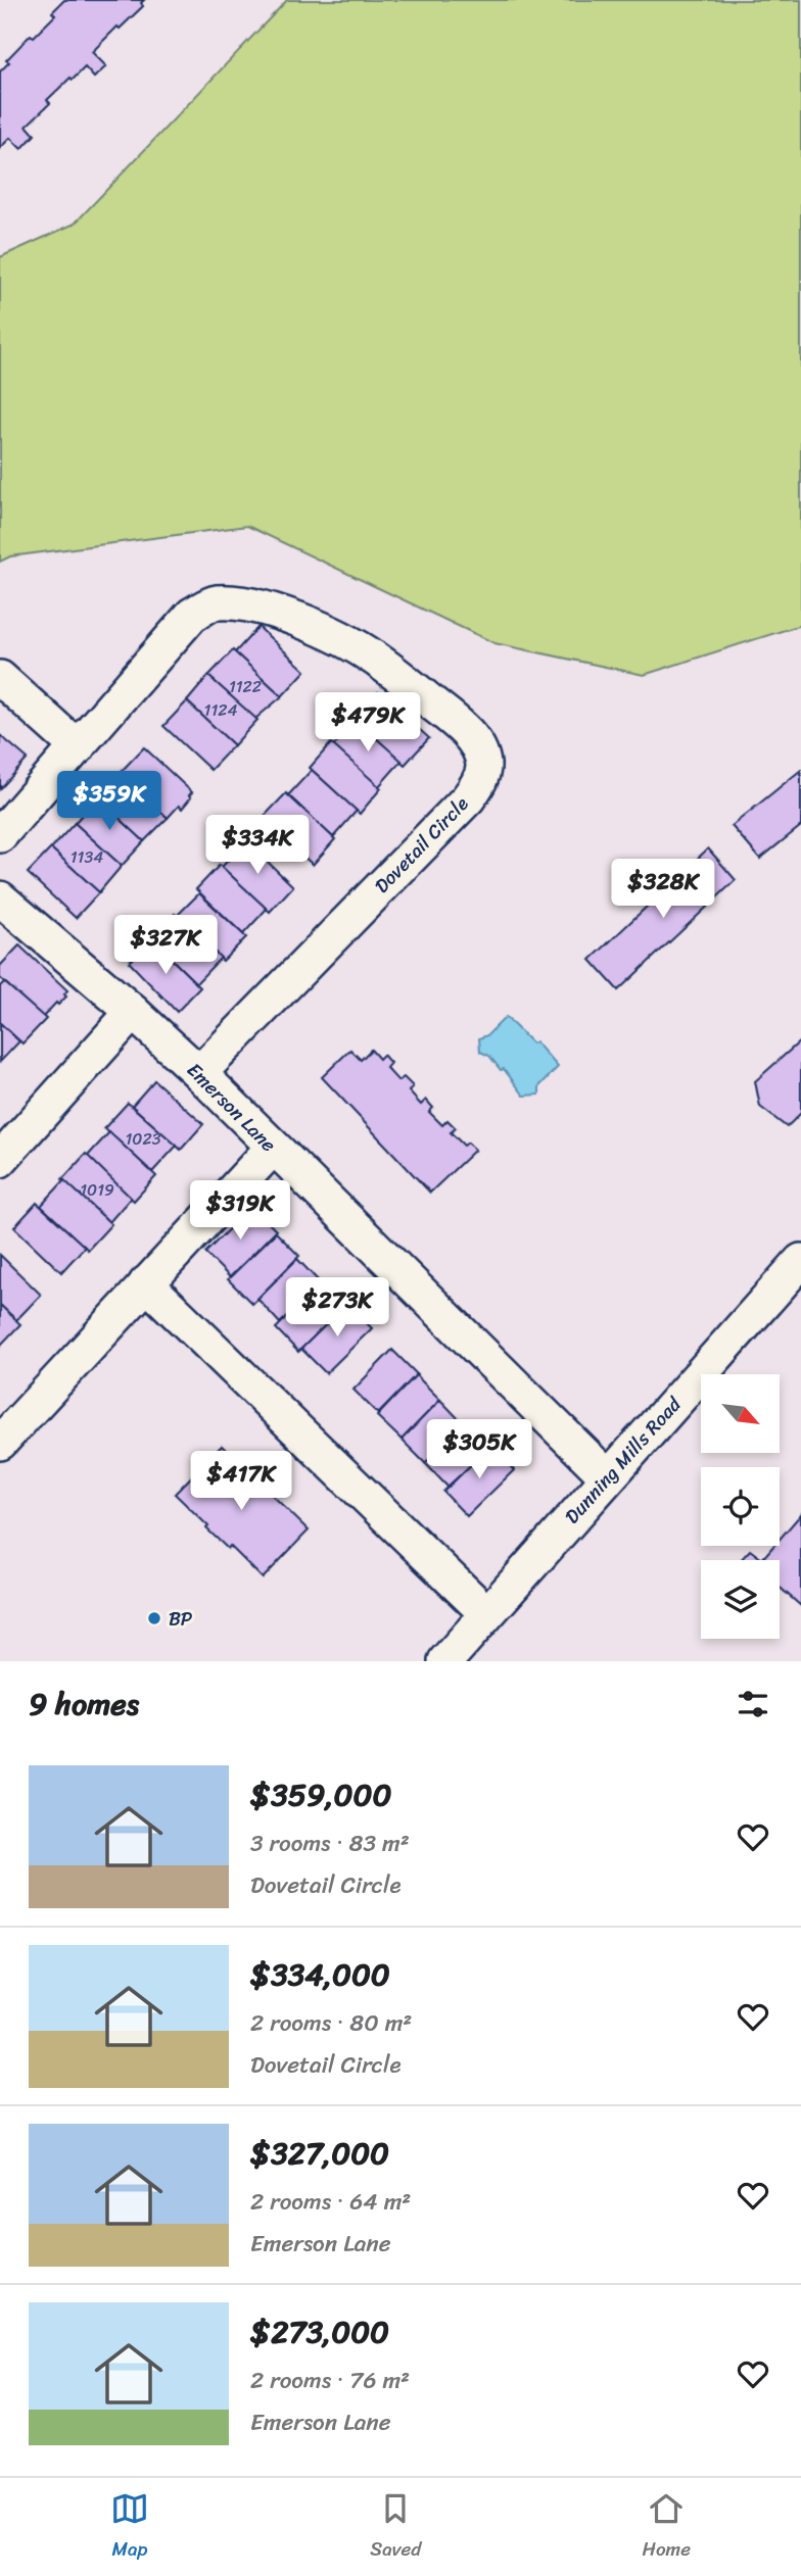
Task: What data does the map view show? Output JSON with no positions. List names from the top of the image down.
{
  "streets": {
    "street": ["Dovetail Circle", "Emerson Lane", "Dunning Mills Road"]
  },
  "crossings": [
    ["Dovetail Circle", "Emerson Lane"],
    ["Emerson Lane", "Dunning Mills Road"]
  ],
  "places": ["BP"],
  "house_numbers": [
    "1122",
    "1124",
    "1134",
    "1023",
    "1019"
  ],
  "north": "bottom right",
  "page": {
    "price": [
      "$479K",
      "$359K",
      "$334K",
      "$328K",
      "$327K",
      "$319K",
      "$273K",
      "$305K",
      "$417K"
    ],
    "heading": "9 homes",
    "list": [
      {
        "name": "$359,000",
        "note": "3 rooms · 83 m² · Dovetail Circle"
      },
      {
        "name": "$334,000",
        "note": "2 rooms · 80 m² · Dovetail Circle"
      },
      {
        "name": "$327,000",
        "note": "2 rooms · 64 m² · Emerson Lane"
      },
      {
        "name": "$273,000",
        "note": "2 rooms · 76 m² · Emerson Lane"
      }
    ],
    "tabs": ["Map", "Saved", "Home"]
  }
}
